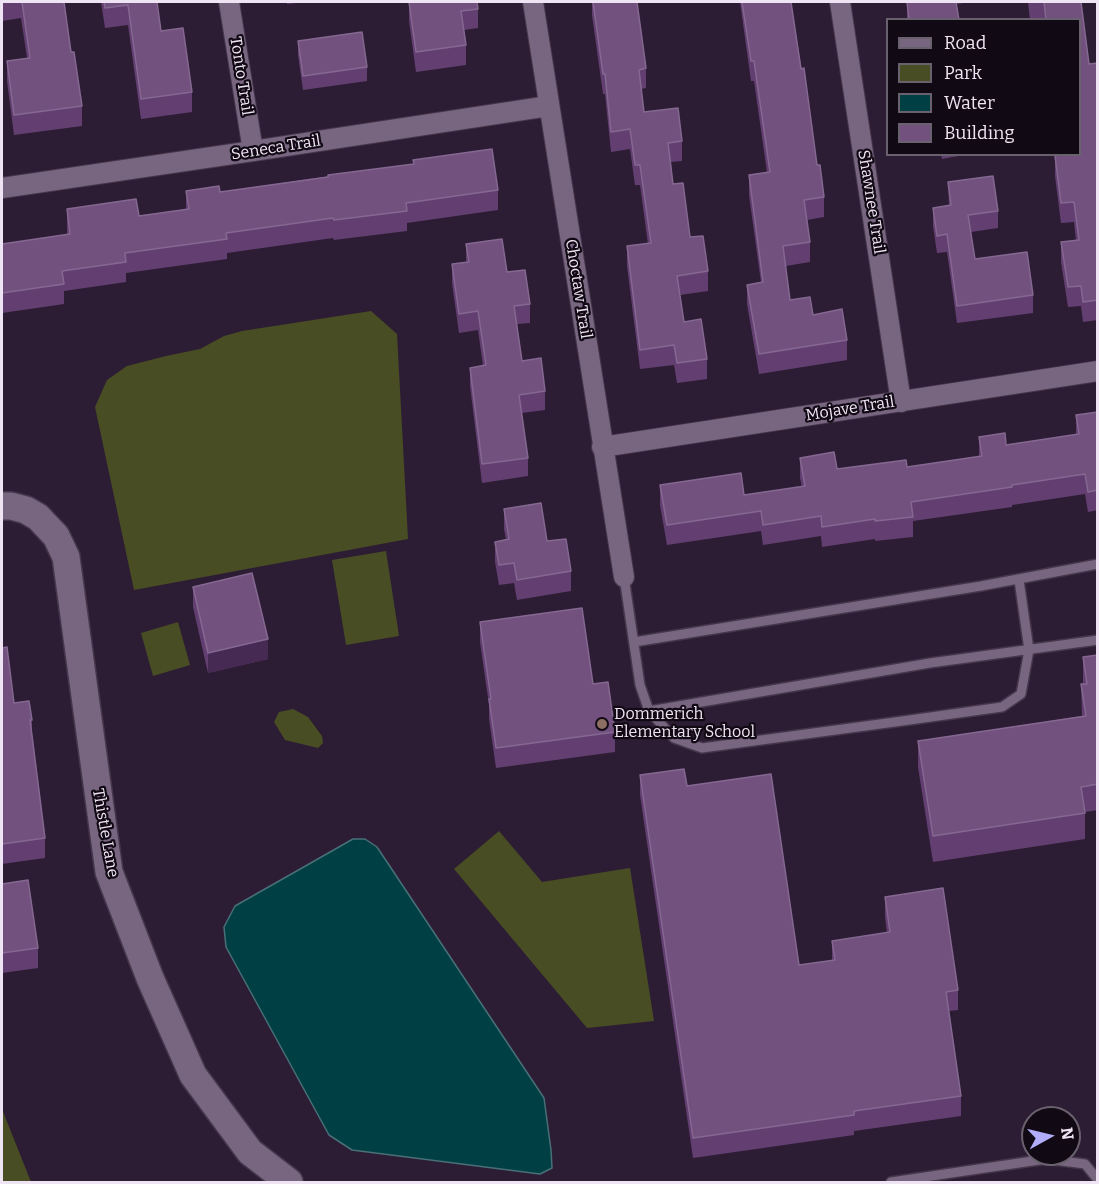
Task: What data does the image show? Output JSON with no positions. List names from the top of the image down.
{
  "streets": {
    "street": [
      "Tonto Trail",
      "Seneca Trail",
      "Shawnee Trail",
      "Choctaw Trail",
      "Mojave Trail",
      "Thistle Lane"
    ]
  },
  "crossings": [
    ["Tonto Trail", "Seneca Trail"],
    ["Seneca Trail", "Choctaw Trail"],
    ["Shawnee Trail", "Mojave Trail"],
    ["Choctaw Trail", "Mojave Trail"]
  ],
  "places": ["Dommerich Elementary School"],
  "legend": [
    "Road",
    "Park",
    "Water",
    "Building"
  ],
  "north": "right"
}
